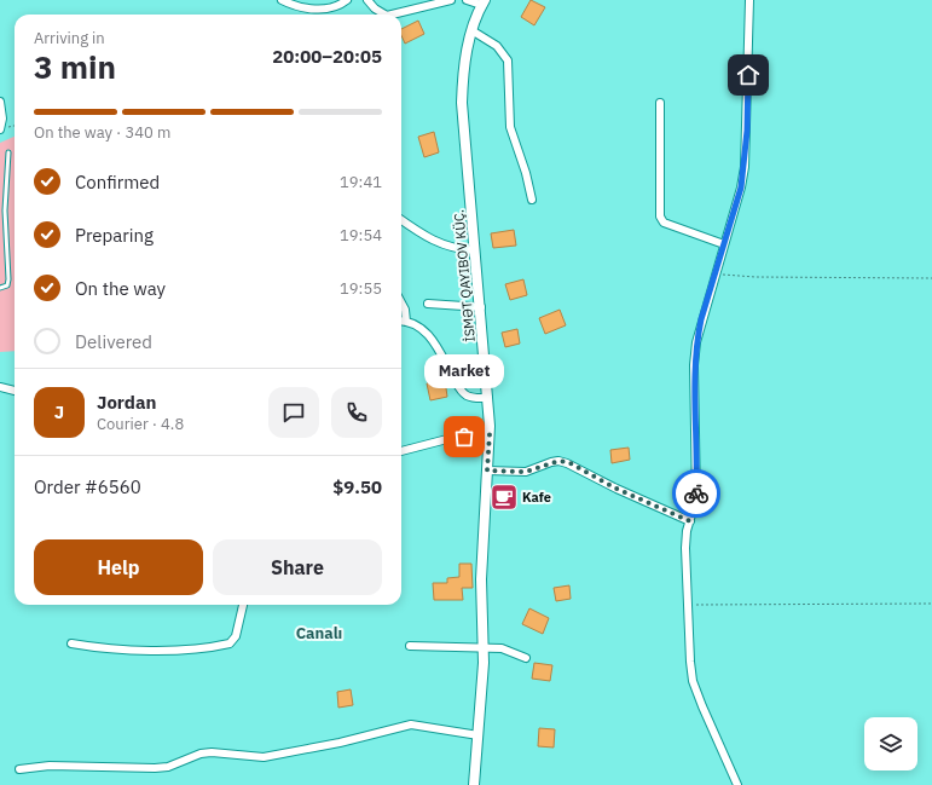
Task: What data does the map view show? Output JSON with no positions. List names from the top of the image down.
{
  "districts": ["Canalı"],
  "places": {
    "other": ["Market"],
    "cafe": ["Kafe"]
  },
  "page": {
    "heading": ["3 min", "Arriving in", "20:00–20:05"],
    "panel": [
      "Jordan",
      "Courier · 4.8",
      "Order #6560",
      "$9.50"
    ],
    "bar": "On the way · 340 m",
    "list": [
      ["Confirmed", "19:41"],
      ["Preparing", "19:54"],
      ["On the way", "19:55"],
      "Delivered"
    ],
    "bubble": "Market",
    "round": "J",
    "buttons": ["Help", "Share"]
  }
}
